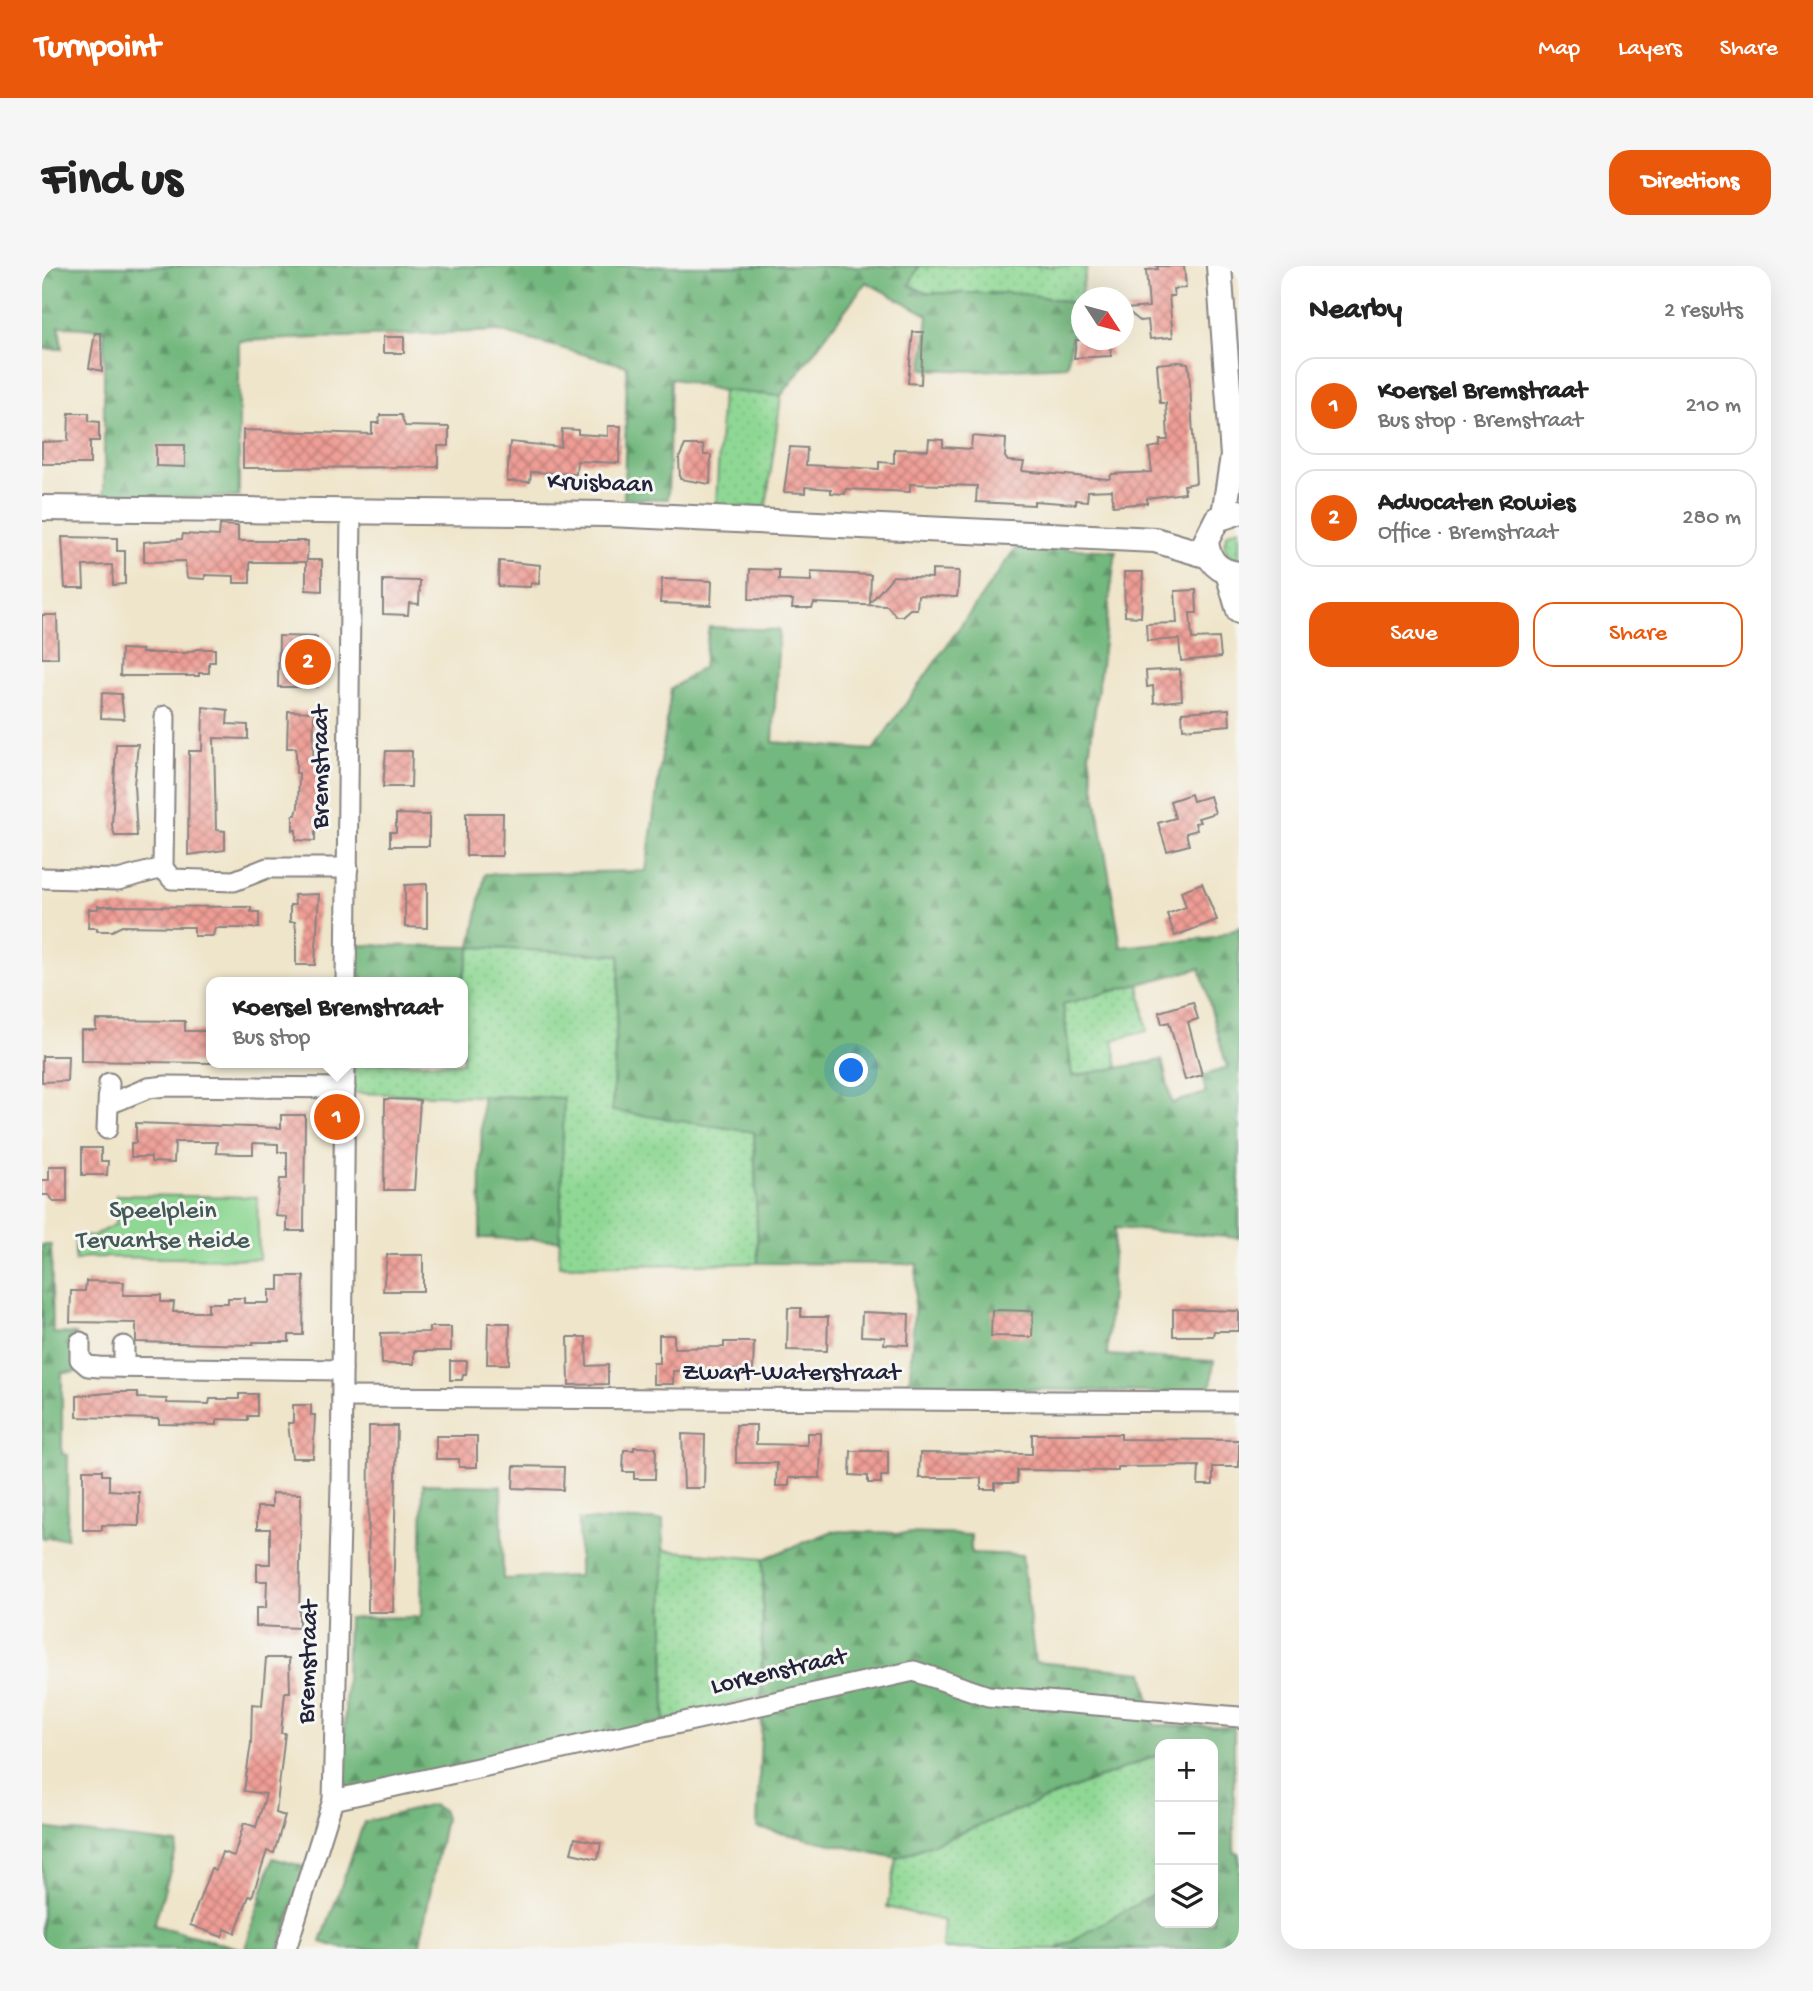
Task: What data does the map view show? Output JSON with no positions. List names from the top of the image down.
{
  "streets": {
    "street": [
      "Kruisbaan",
      "Bremstraat",
      "Zwart-Waterstraat",
      "Lorkenstraat"
    ]
  },
  "crossings": [
    ["Kruisbaan", "Bremstraat"],
    ["Bremstraat", "Zwart-Waterstraat"],
    ["Bremstraat", "Lorkenstraat"]
  ],
  "parks": ["Speelplein Tervantse Heide"],
  "north": "bottom right",
  "page": {
    "header": "Turnpoint",
    "nav": ["Map", "Layers", "Share"],
    "buttons": [
      "Directions",
      ["Save", "Share"]
    ],
    "title": "Find us",
    "heading": ["Nearby", "2 results"],
    "list": [
      {
        "mark": "1",
        "name": "Koersel Bremstraat",
        "note": "Bus stop · Bremstraat",
        "value": "210 m"
      },
      {
        "mark": "2",
        "name": "Advocaten Rowies",
        "note": "Office · Bremstraat",
        "value": "280 m"
      }
    ],
    "pins": ["2", "1"],
    "popup": ["Koersel Bremstraat", "Bus stop"],
    "map_buttons": ["+", "−"]
  }
}
